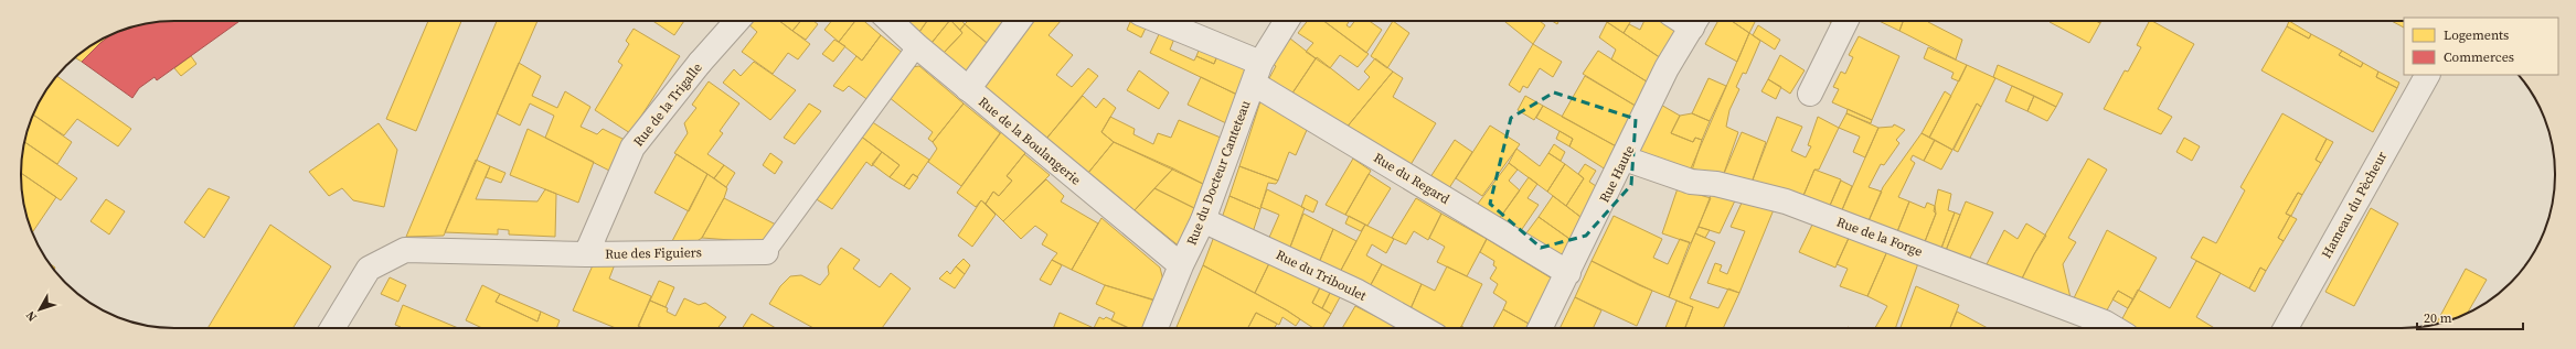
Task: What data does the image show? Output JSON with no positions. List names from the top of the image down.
{
  "streets": {
    "street": [
      "Rue de la Trigalle",
      "Rue de la Boulangerie",
      "Rue du Docteur Canteteau",
      "Rue Haute",
      "Rue du Regard",
      "Hameau du Pècheur",
      "Rue de la Forge",
      "Rue des Figuiers",
      "Rue du Triboulet"
    ]
  },
  "crossings": [
    ["Rue de la Trigalle", "Rue des Figuiers"],
    ["Rue de la Boulangerie", "Rue du Docteur Canteteau"],
    ["Rue de la Boulangerie", "Rue des Figuiers"],
    ["Rue du Docteur Canteteau", "Rue du Regard"],
    ["Rue du Docteur Canteteau", "Rue du Triboulet"],
    ["Rue Haute", "Rue du Regard"],
    ["Rue Haute", "Rue de la Forge"]
  ],
  "legend": ["Logements", "Commerces"],
  "scale_bar": "20 m",
  "north": "bottom left"
}
